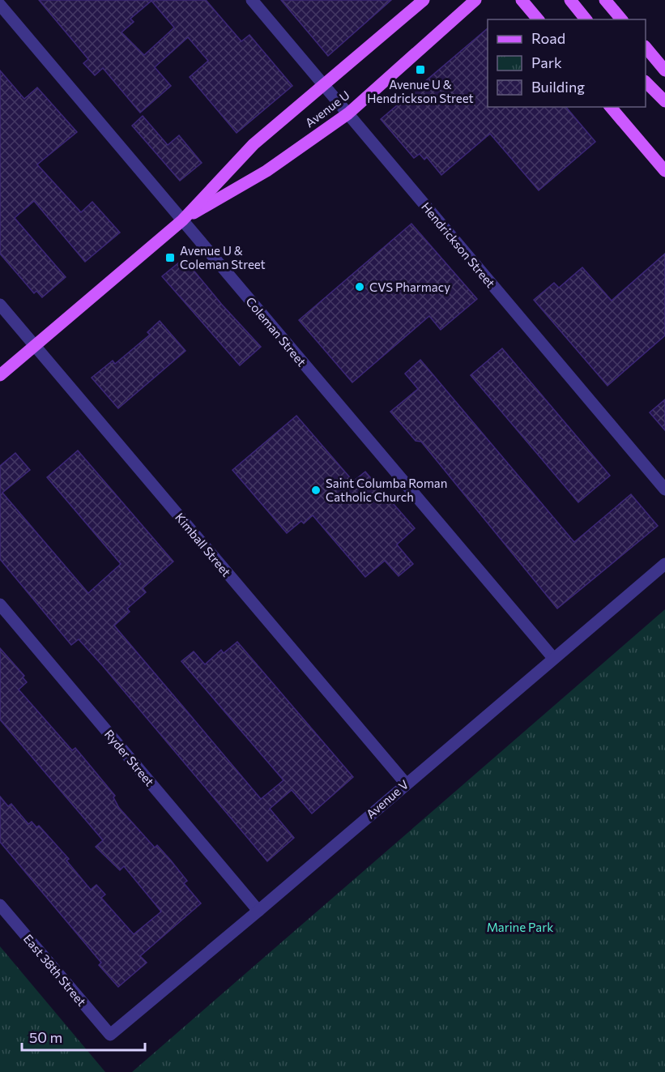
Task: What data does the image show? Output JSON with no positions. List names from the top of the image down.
{
  "streets": {
    "main road": ["Avenue U"],
    "street": [
      "Hendrickson Street",
      "Coleman Street",
      "Kimball Street",
      "Ryder Street",
      "Avenue V",
      "East 38th Street"
    ]
  },
  "crossings": [
    ["Avenue U", "Hendrickson Street"],
    ["Avenue U", "Coleman Street"],
    ["Avenue U", "Kimball Street"],
    ["Coleman Street", "Avenue V"],
    ["Kimball Street", "Avenue V"],
    ["Ryder Street", "Avenue V"],
    ["Avenue V", "East 38th Street"]
  ],
  "parks": ["Marine Park"],
  "places": {
    "transit": ["Avenue U & Hendrickson Street", "Avenue U & Coleman Street"],
    "other": ["CVS Pharmacy", "Saint Columba Roman Catholic Church"]
  },
  "legend": ["Road", "Park", "Building"],
  "scale_bar": "50 m"
}
